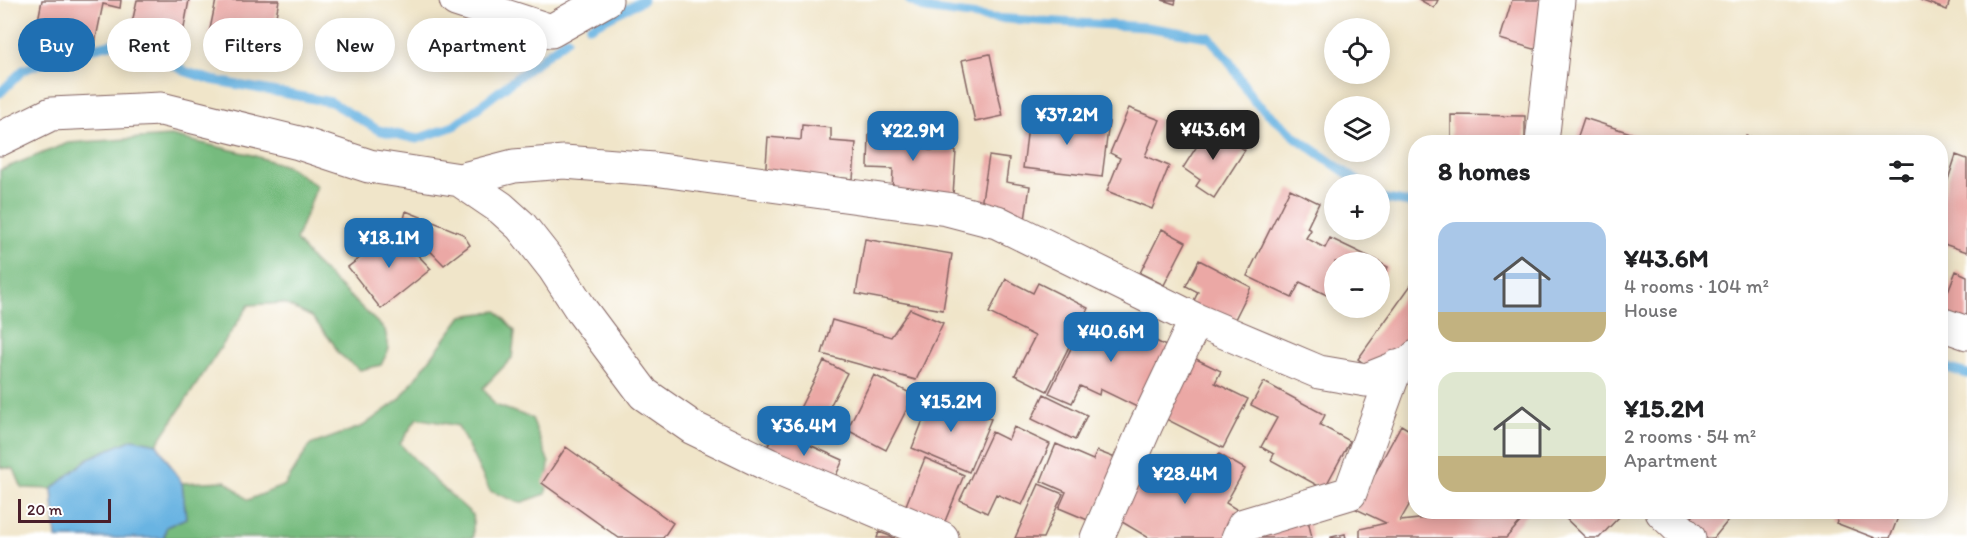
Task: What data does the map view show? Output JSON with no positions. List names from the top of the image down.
{
  "scale_bar": "20 m",
  "page": {
    "map_buttons": ["+", "−"],
    "chip": [
      "Buy",
      "Rent",
      "Filters",
      "New",
      "Apartment"
    ],
    "price": [
      "¥37.2M",
      "¥43.6M",
      "¥22.9M",
      "¥18.1M",
      "¥40.6M",
      "¥15.2M",
      "¥36.4M",
      "¥28.4M"
    ],
    "heading": "8 homes",
    "list": [
      {
        "name": "¥43.6M",
        "note": "4 rooms · 104 m² · House"
      },
      {
        "name": "¥15.2M",
        "note": "2 rooms · 54 m² · Apartment"
      }
    ],
    "scale": "20 m"
  }
}
